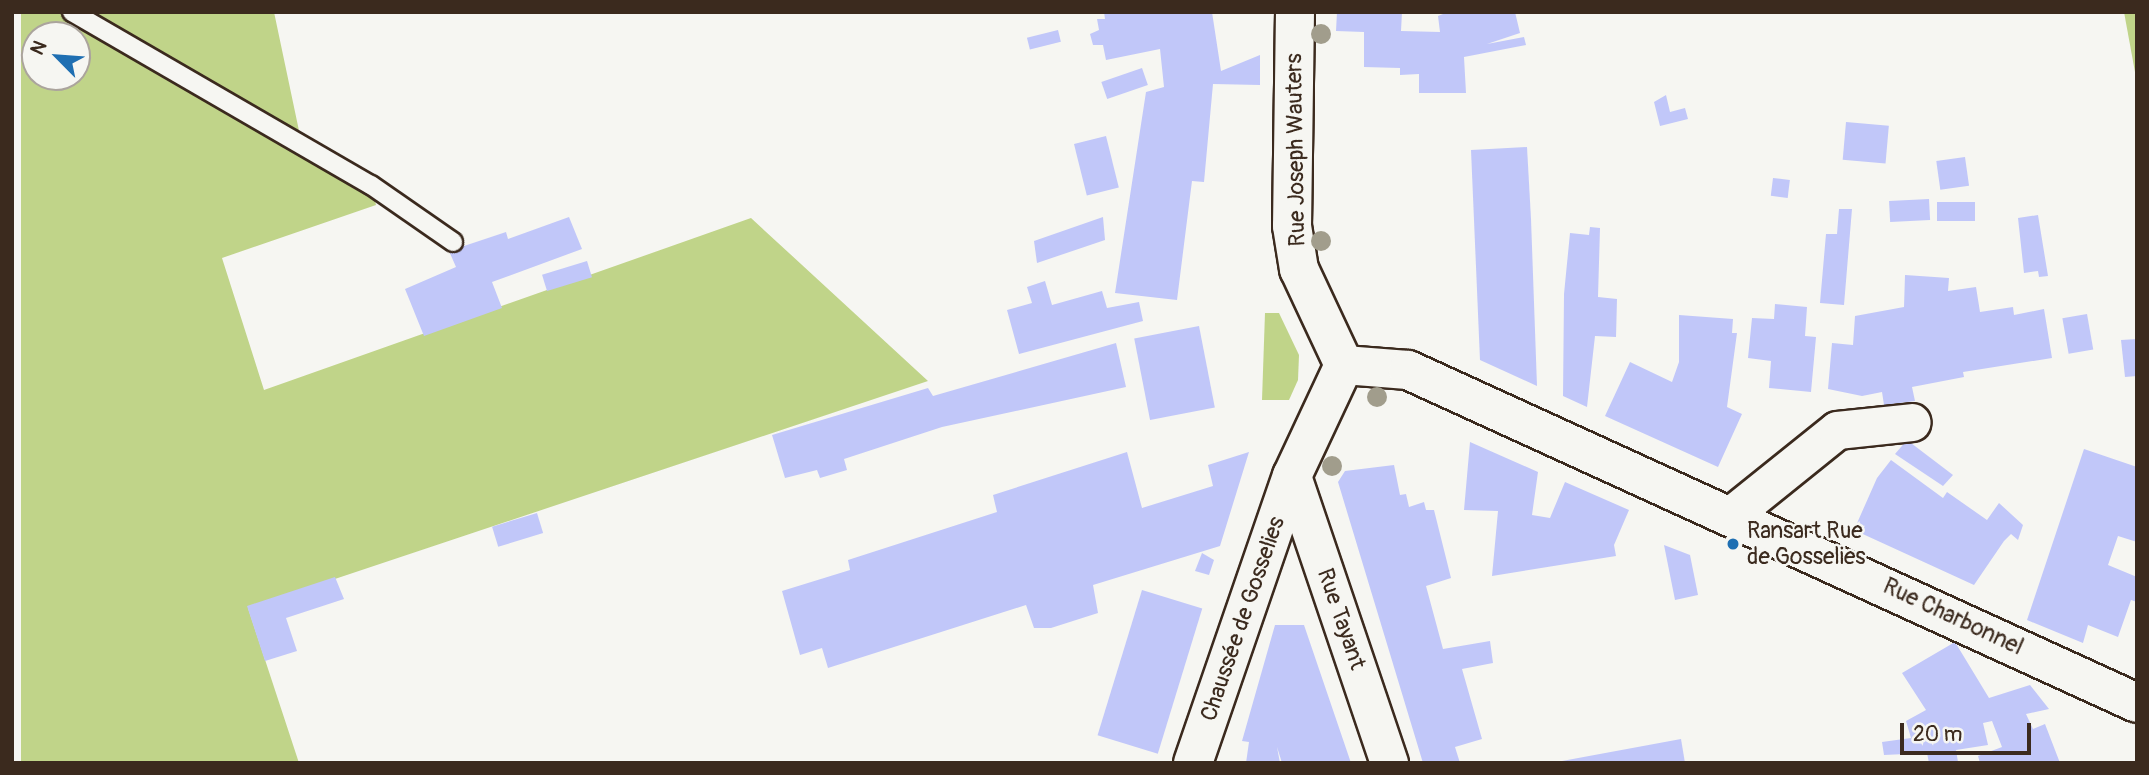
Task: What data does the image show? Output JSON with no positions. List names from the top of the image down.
{
  "streets": {
    "street": [
      "Rue Joseph Wauters",
      "Rue Charbonnel",
      "Chaussée de Gosselies",
      "Rue Tayant"
    ]
  },
  "crossings": [
    ["Rue Joseph Wauters", "Rue Charbonnel"],
    ["Chaussée de Gosselies", "Rue Tayant"]
  ],
  "places": ["Ransart Rue de Gosselies"],
  "scale_bar": "20 m",
  "north": "top left"
}
